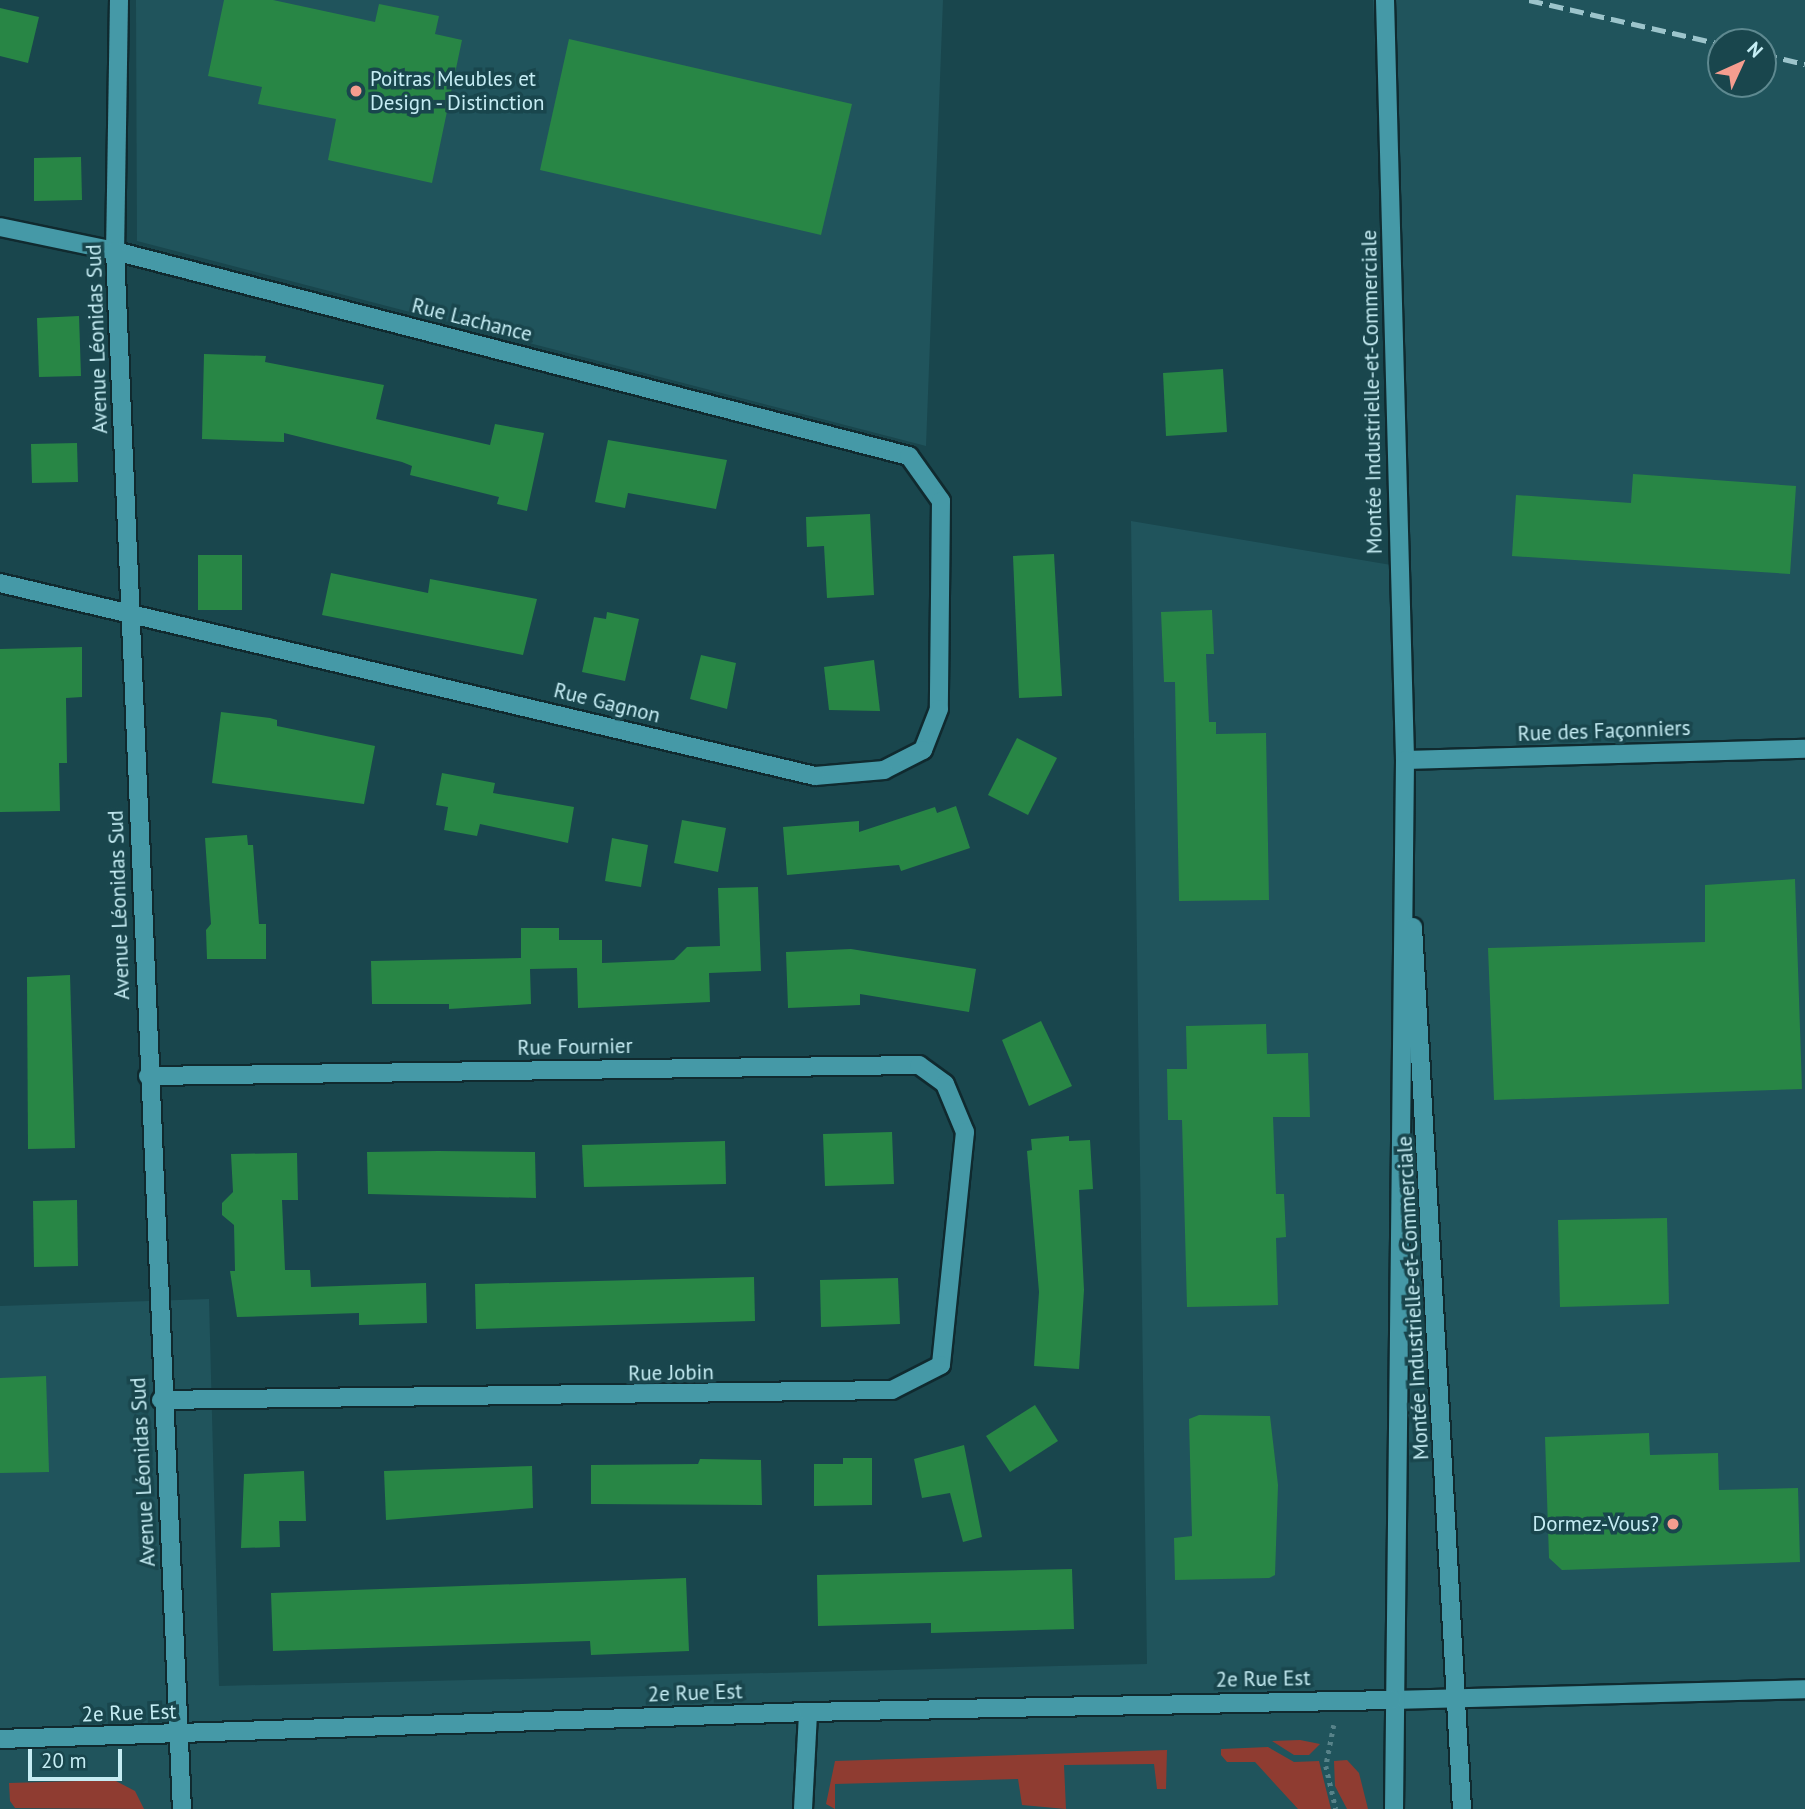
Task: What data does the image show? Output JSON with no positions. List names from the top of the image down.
{
  "streets": {
    "street": [
      "Rue Lachance",
      "Avenue Léonidas Sud",
      "Montée Industrielle-et-Commerciale",
      "Rue Gagnon",
      "Rue des Façonniers",
      "Rue Fournier",
      "Rue Jobin",
      "2e Rue Est"
    ]
  },
  "crossings": [
    ["Rue Lachance", "Avenue Léonidas Sud"],
    ["Rue Lachance", "Rue Gagnon"],
    ["Avenue Léonidas Sud", "Rue Gagnon"],
    ["Avenue Léonidas Sud", "Rue Fournier"],
    ["Avenue Léonidas Sud", "Rue Jobin"],
    ["Avenue Léonidas Sud", "2e Rue Est"],
    ["Montée Industrielle-et-Commerciale", "Rue des Façonniers"],
    ["Montée Industrielle-et-Commerciale", "2e Rue Est"],
    ["Rue Fournier", "Rue Jobin"]
  ],
  "places": ["Poitras Meubles et Design - Distinction", "Dormez-Vous?"],
  "scale_bar": "20 m",
  "north": "top right"
}
